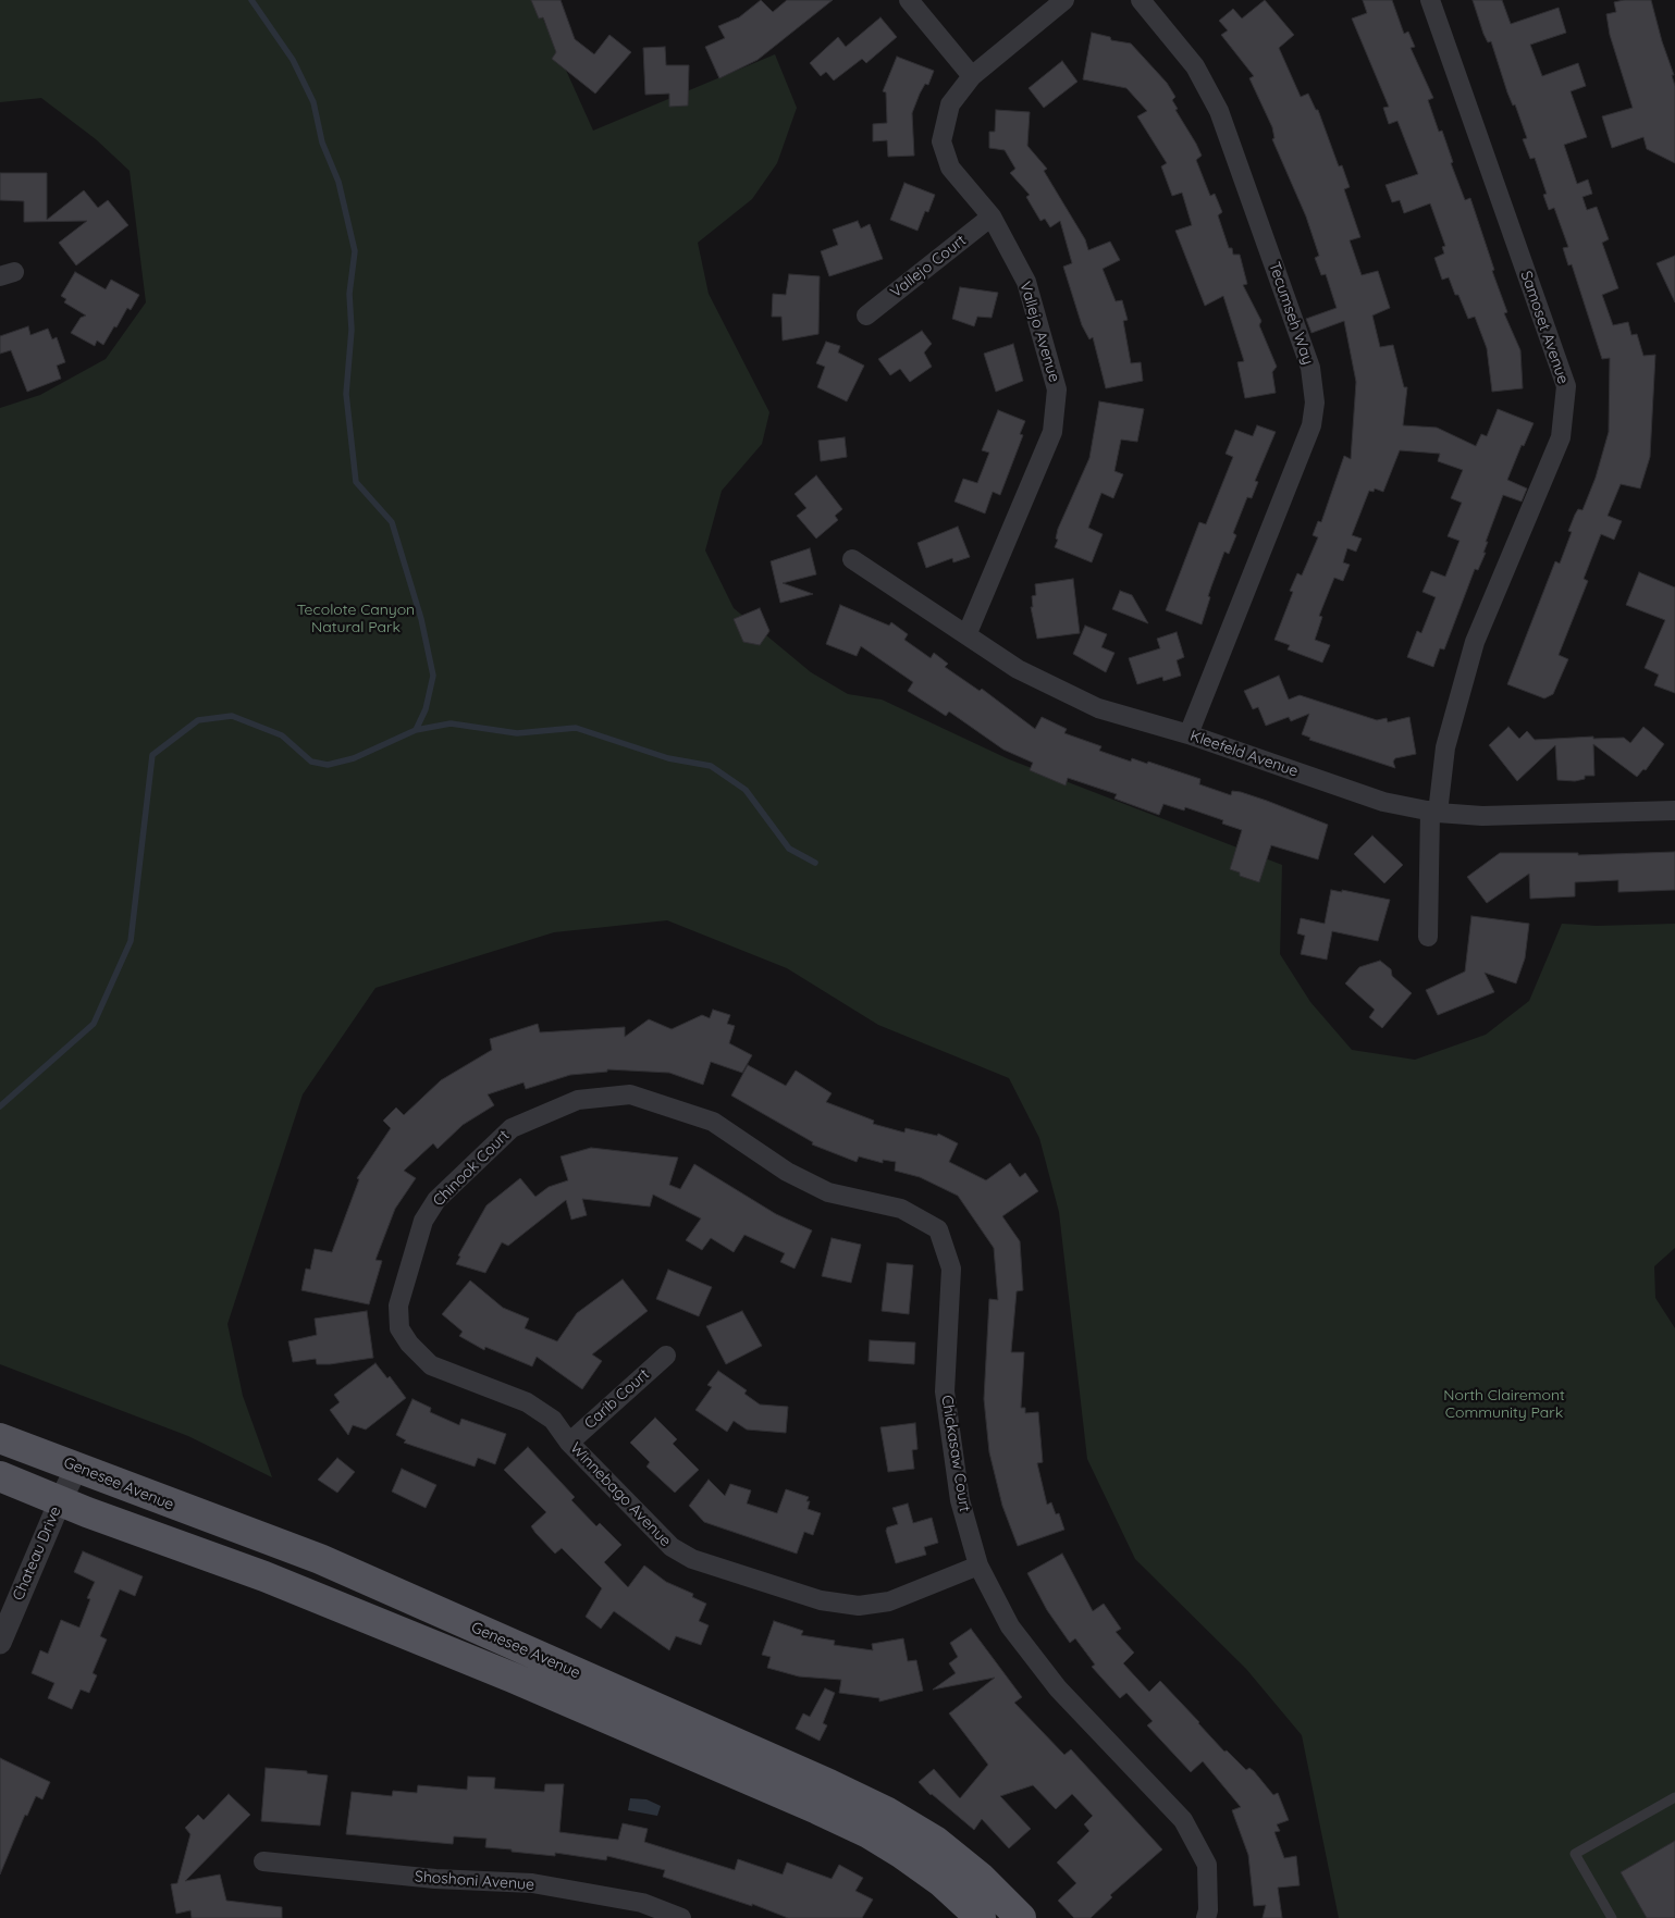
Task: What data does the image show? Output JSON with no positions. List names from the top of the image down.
{
  "streets": {
    "main road": ["Genesee Avenue"],
    "street": [
      "Vallejo Court",
      "Tecumseh Way",
      "Samoset Avenue",
      "Vallejo Avenue",
      "Kleefeld Avenue",
      "Chinook Court",
      "Carib Court",
      "Chickasaw Court",
      "Winnebago Avenue",
      "Chateau Drive",
      "Shoshoni Avenue"
    ]
  },
  "crossings": [
    ["Vallejo Court", "Vallejo Avenue"],
    ["Tecumseh Way", "Kleefeld Avenue"],
    ["Samoset Avenue", "Kleefeld Avenue"],
    ["Vallejo Avenue", "Kleefeld Avenue"],
    ["Chinook Court", "Chickasaw Court"],
    ["Chinook Court", "Winnebago Avenue"],
    ["Carib Court", "Winnebago Avenue"],
    ["Chickasaw Court", "Winnebago Avenue"],
    ["Genesee Avenue", "Chateau Drive"]
  ],
  "parks": ["Tecolote Canyon Natural Park", "North Clairemont Community Park"]
}
